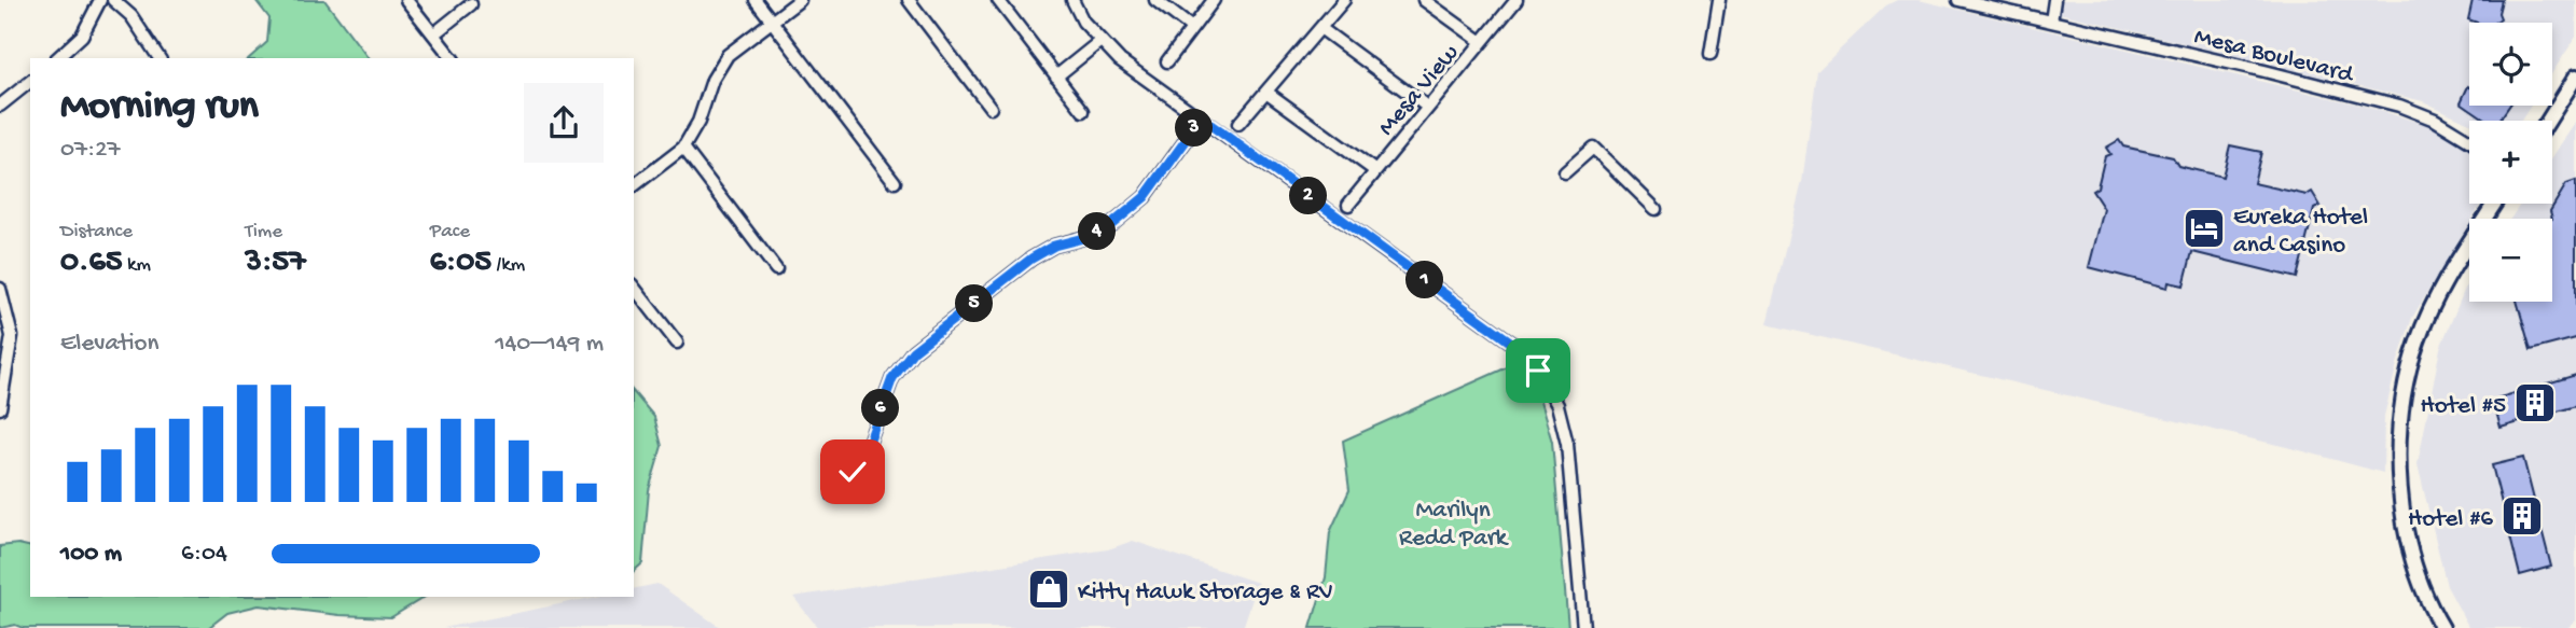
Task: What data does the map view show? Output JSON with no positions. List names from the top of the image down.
{
  "streets": {
    "street": ["Mesa Boulevard", "Mesa View"]
  },
  "parks": ["Marilyn Redd Park"],
  "places": {
    "hotel": ["Eureka Hotel and Casino"],
    "building": ["Hotel #5", "Hotel #6"],
    "shop": ["Kitty Hawk Storage & RV"]
  },
  "page": {
    "map_buttons": ["+", "−"],
    "heading": ["Morning run", "07:27"],
    "pins": [
      "3",
      "2",
      "4",
      "1",
      "5",
      "6"
    ],
    "stats": [
      ["Distance", "0.65 km"],
      ["Time", "3:57"],
      ["Pace", "6:05 /km"]
    ],
    "chart": ["Elevation", "140–149 m"],
    "list": [
      {
        "name": "100 m",
        "note": "6:04"
      }
    ]
  }
}
